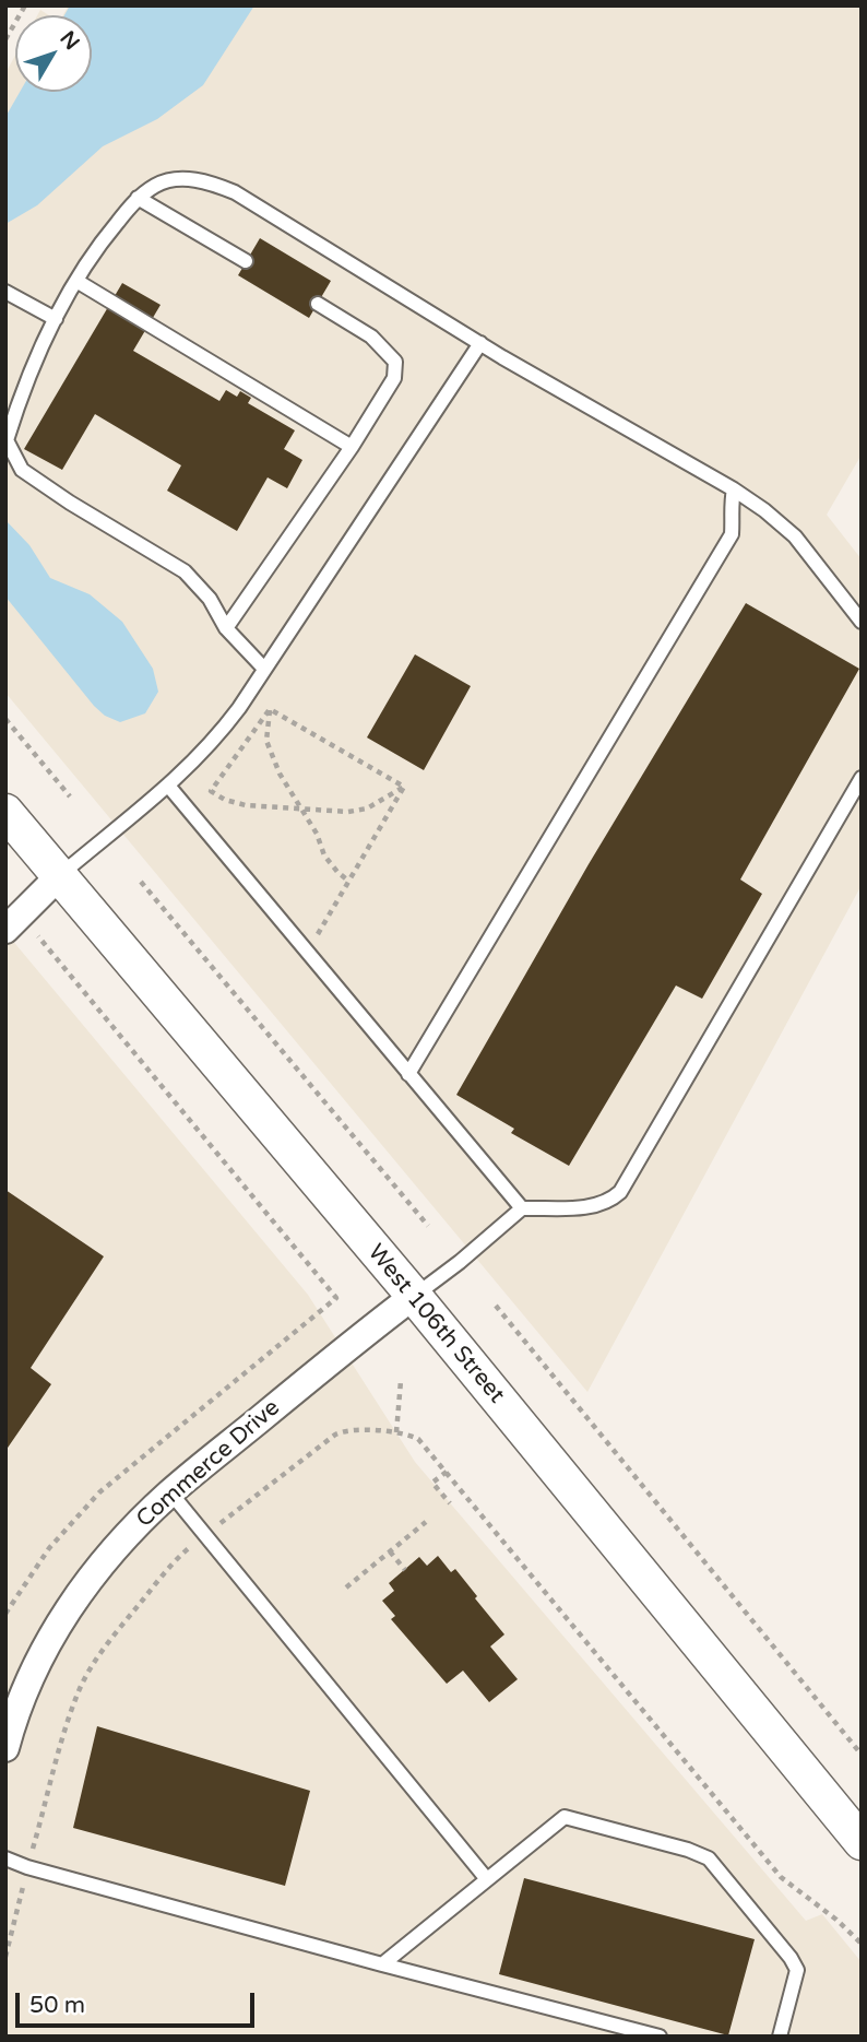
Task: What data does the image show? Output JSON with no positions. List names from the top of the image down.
{
  "streets": {
    "street": ["West 106th Street", "Commerce Drive"]
  },
  "crossings": [
    ["West 106th Street", "Commerce Drive"]
  ],
  "scale_bar": "50 m",
  "north": "top right"
}
